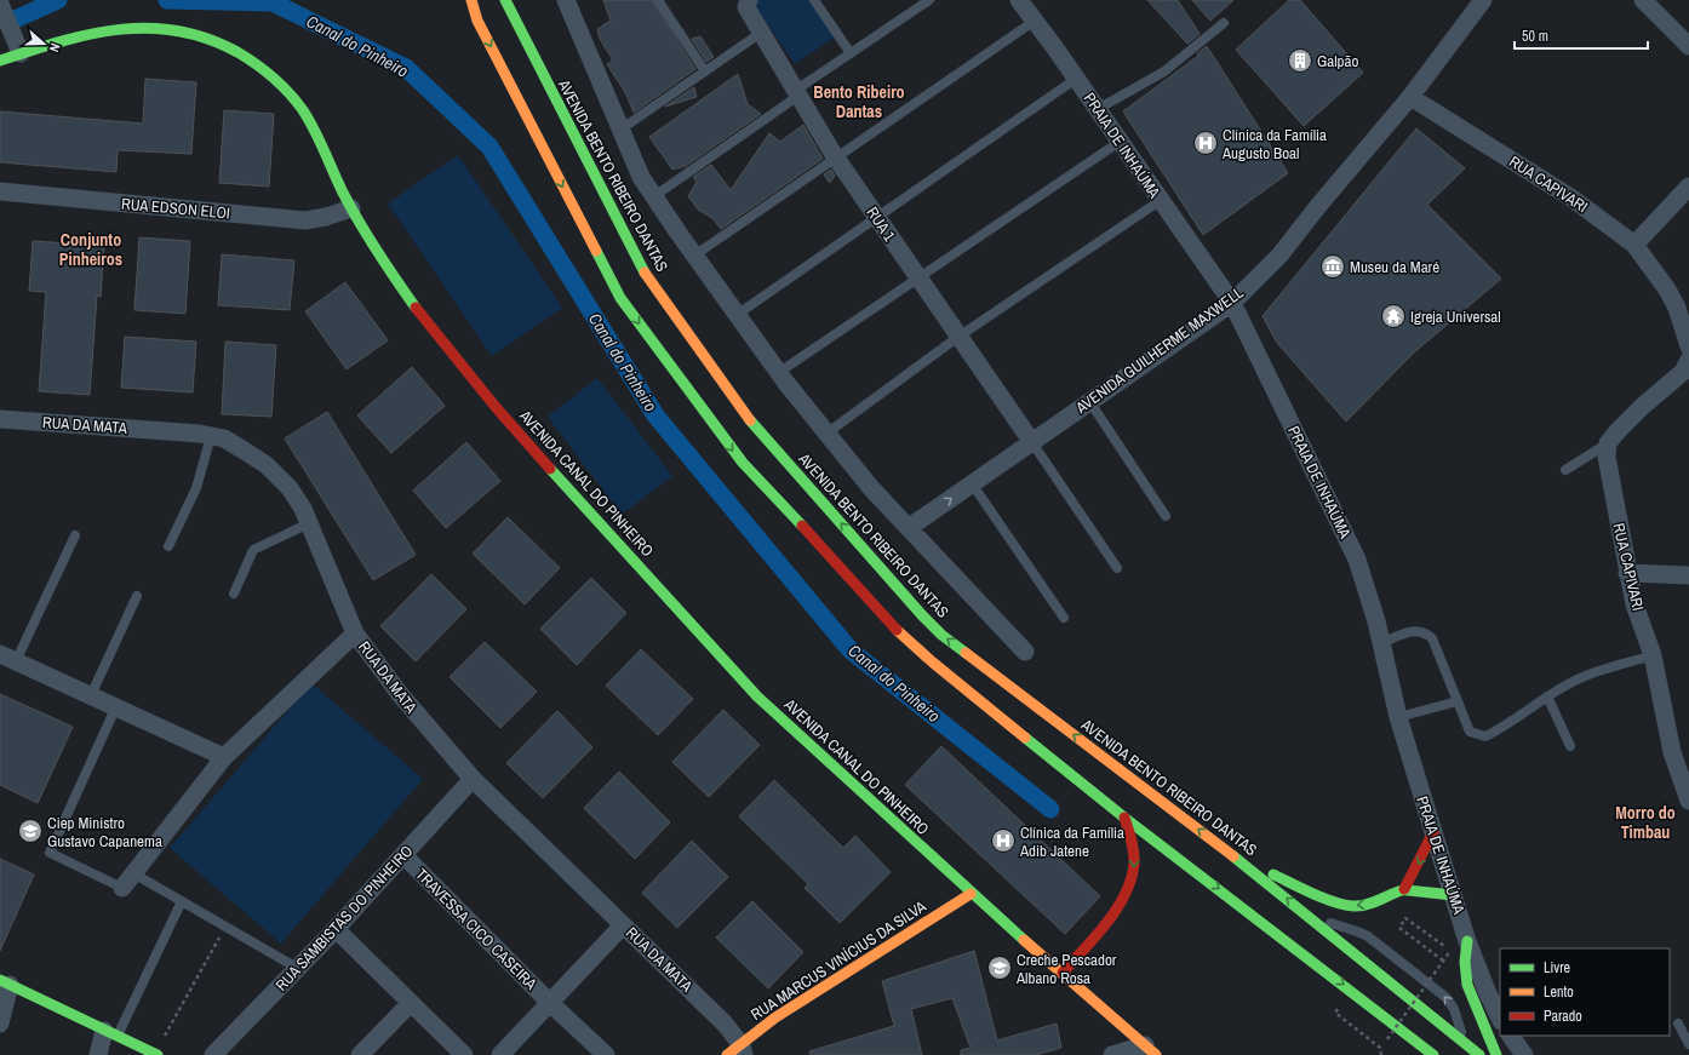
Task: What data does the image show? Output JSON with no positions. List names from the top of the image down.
{
  "streets": {
    "main road": ["AVENIDA BENTO RIBEIRO DANTAS", "AVENIDA CANAL DO PINHEIRO", "RUA MARCUS VINÍCIUS DA SILVA"],
    "street": [
      "PRAIA DE INHAÚMA",
      "RUA CAPIVARI",
      "RUA EDSON ELOI",
      "RUA 1",
      "AVENIDA GUILHERME MAXWELL",
      "RUA DA MATA",
      "RUA SAMBISTAS DO PINHEIRO",
      "TRAVESSA CICO CASEIRA"
    ]
  },
  "crossings": [
    ["PRAIA DE INHAÚMA", "AVENIDA GUILHERME MAXWELL"],
    ["RUA CAPIVARI", "AVENIDA GUILHERME MAXWELL"],
    ["RUA EDSON ELOI", "AVENIDA CANAL DO PINHEIRO"],
    ["RUA 1", "AVENIDA GUILHERME MAXWELL"],
    ["RUA DA MATA", "RUA SAMBISTAS DO PINHEIRO"],
    ["RUA DA MATA", "RUA MARCUS VINÍCIUS DA SILVA"],
    ["AVENIDA CANAL DO PINHEIRO", "RUA MARCUS VINÍCIUS DA SILVA"],
    ["RUA SAMBISTAS DO PINHEIRO", "TRAVESSA CICO CASEIRA"]
  ],
  "districts": ["Bento Ribeiro Dantas", "Conjunto Pinheiros", "Morro do Timbau"],
  "water": ["Canal do Pinheiro"],
  "places": {
    "building": ["Galpão"],
    "hospital": ["Clínica da Família Augusto Boal", "Clínica da Família Adib Jatene"],
    "museum": ["Museu da Maré"],
    "temple": ["Igreja Universal"],
    "school or university": ["Ciep Ministro Gustavo Capanema", "Creche Pescador Albano Rosa"]
  },
  "legend": ["Livre", "Lento", "Parado"],
  "scale_bar": "50 m",
  "north": "right"
}
